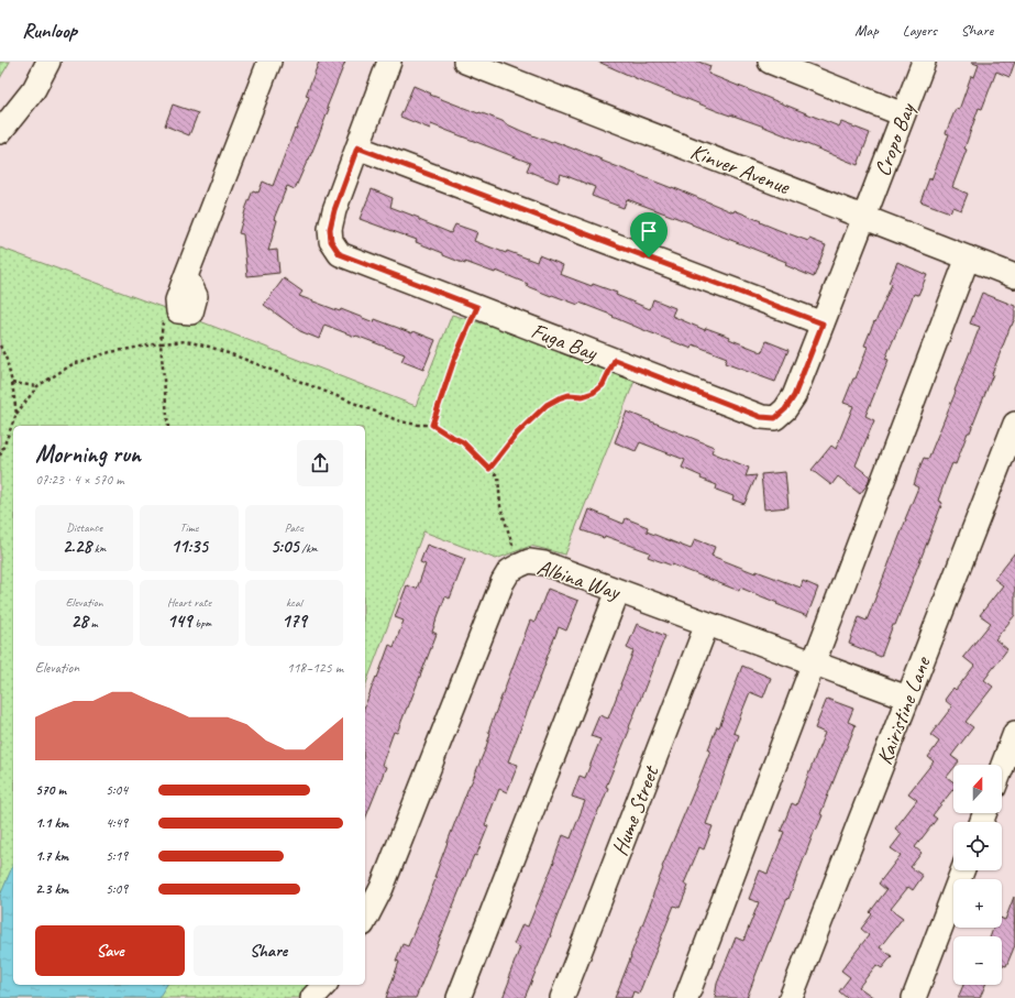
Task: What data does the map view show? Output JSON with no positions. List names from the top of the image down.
{
  "streets": {
    "street": [
      "Cropo Bay",
      "Kinver Avenue",
      "Fuga Bay",
      "Albina Way",
      "Kairistine Lane",
      "Hume Street"
    ]
  },
  "crossings": [
    ["Cropo Bay", "Kinver Avenue"],
    ["Cropo Bay", "Fuga Bay"],
    ["Kinver Avenue", "Fuga Bay"],
    ["Albina Way", "Kairistine Lane"],
    ["Albina Way", "Hume Street"]
  ],
  "north": "top",
  "page": {
    "header": "Runloop",
    "nav": ["Map", "Layers", "Share"],
    "heading": ["Morning run", "07:23 · 4 × 570 m"],
    "stats": [
      ["Distance", "2.28 km"],
      ["Time", "11:35"],
      ["Pace", "5:05 /km"],
      ["Elevation", "28 m"],
      ["Heart rate", "149 bpm"],
      ["kcal", "179"]
    ],
    "chart": ["Elevation", "118–125 m"],
    "map_buttons": ["+", "−"],
    "list": [
      {
        "name": "570 m",
        "note": "5:04"
      },
      {
        "name": "1.1 km",
        "note": "4:49"
      },
      {
        "name": "1.7 km",
        "note": "5:19"
      },
      {
        "name": "2.3 km",
        "note": "5:09"
      }
    ],
    "buttons": ["Save", "Share"]
  }
}
